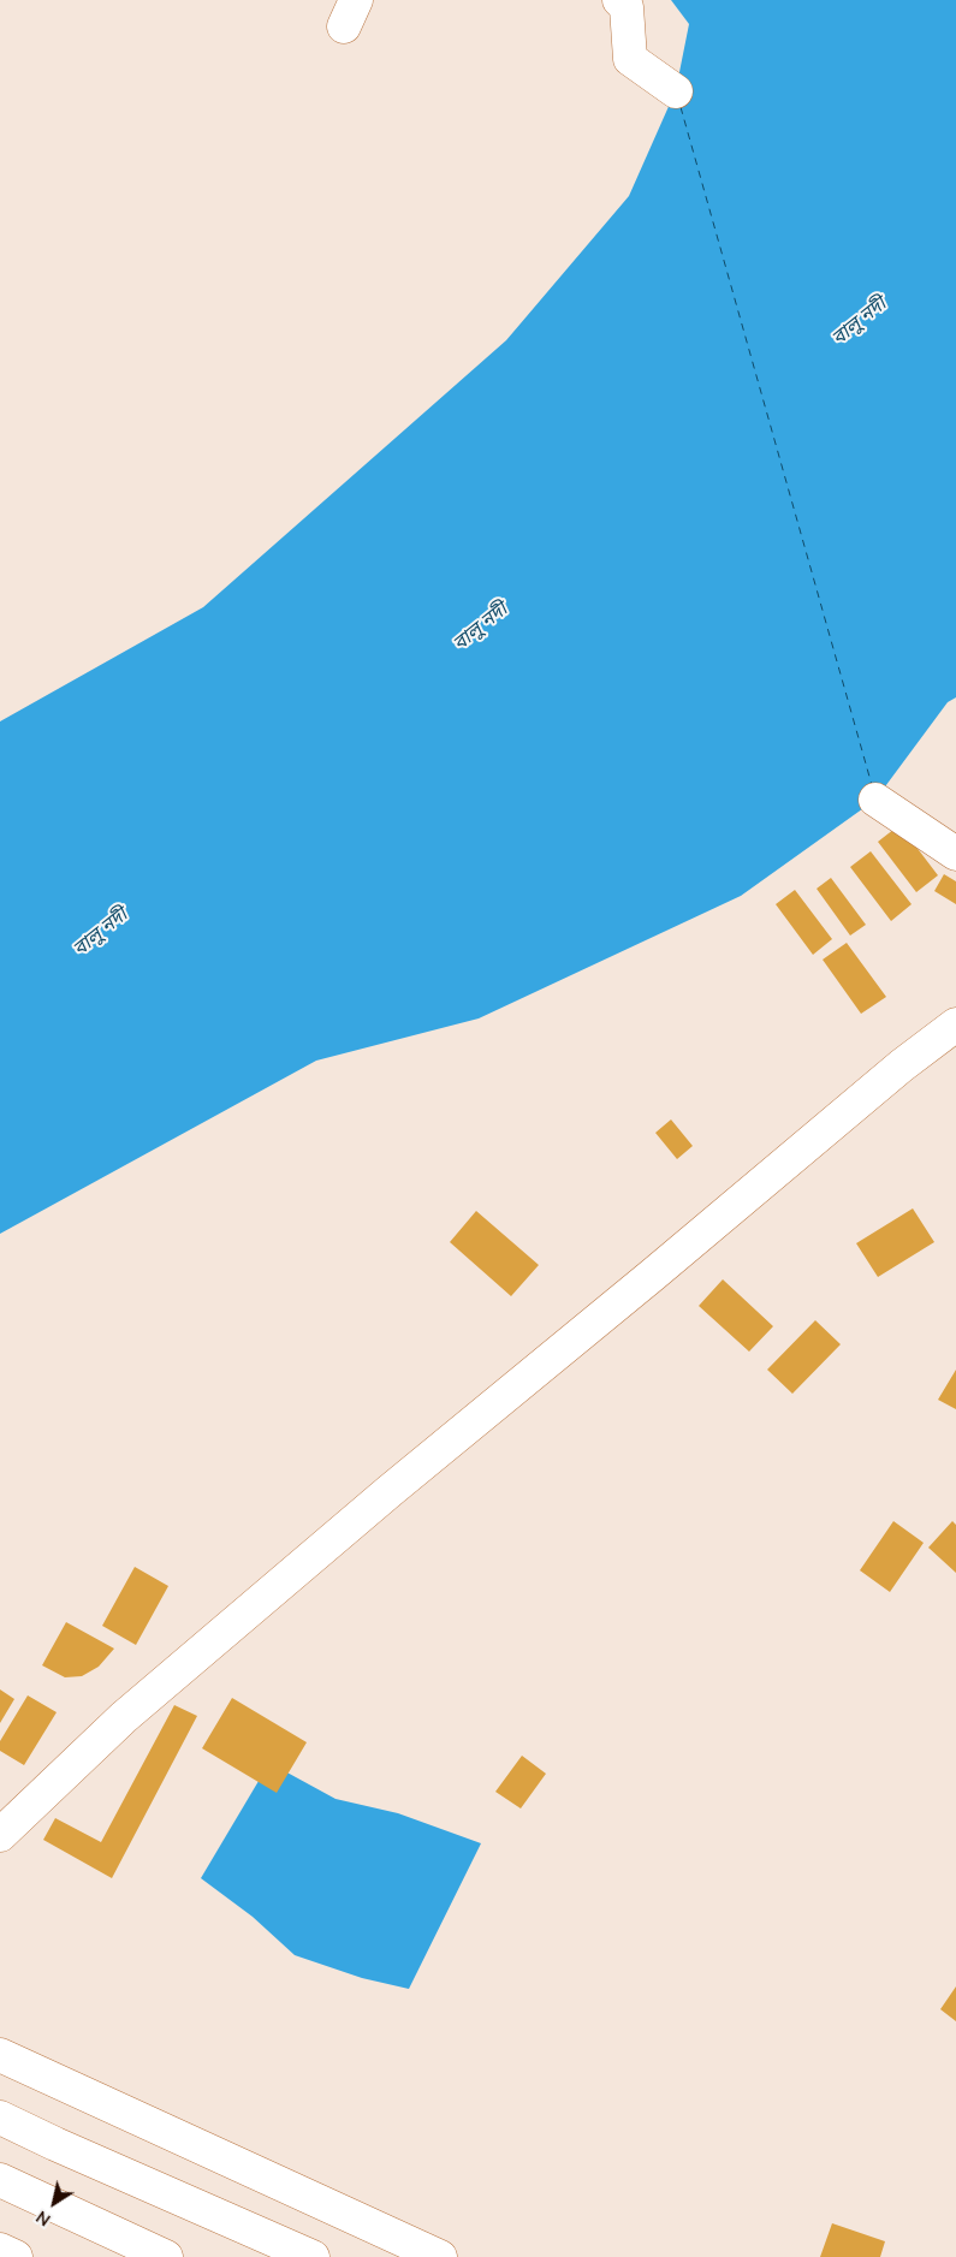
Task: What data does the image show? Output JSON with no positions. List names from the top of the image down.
{
  "water": ["বালু নদী"],
  "north": "bottom left"
}
